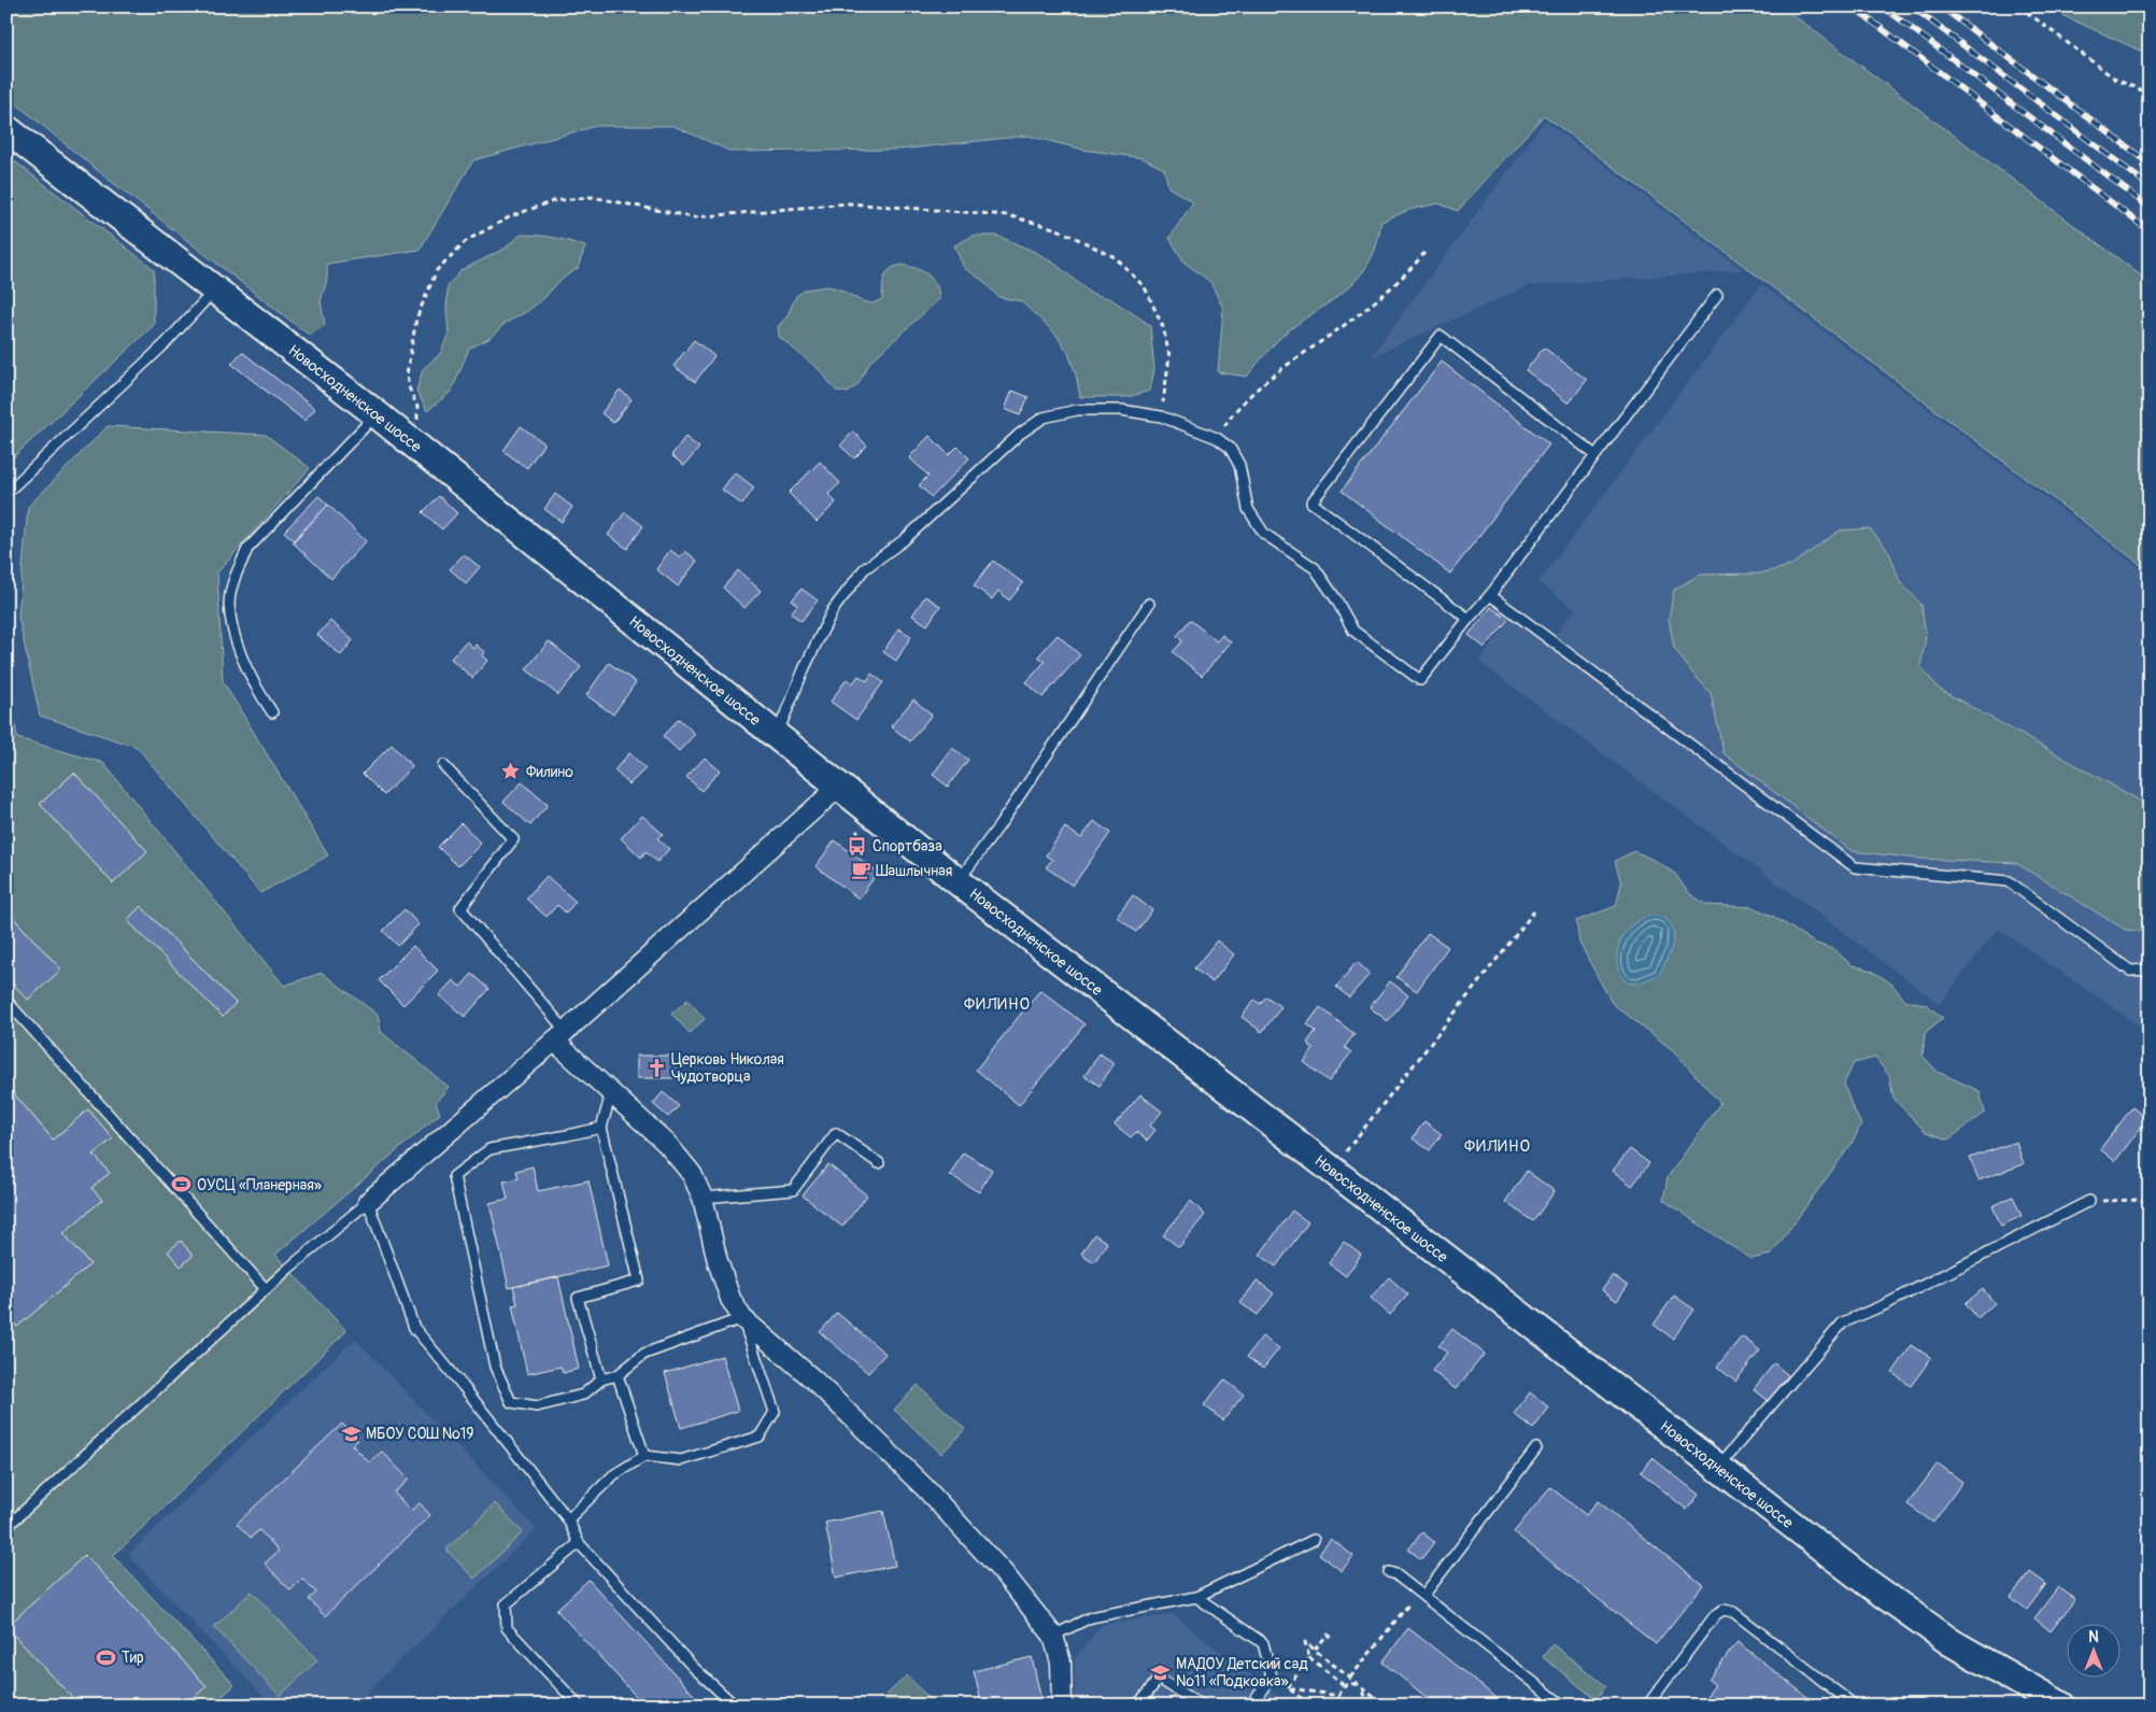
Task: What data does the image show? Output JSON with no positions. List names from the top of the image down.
{
  "streets": {
    "main road": ["Новосходненское шоссе"]
  },
  "districts": ["ФИЛИНО", "ФИЛИНО"],
  "places": {
    "place": ["Филино"],
    "bus stop": ["Спортбаза"],
    "cafe": ["Шашлычная"],
    "church": ["Церковь Николая Чудотворца"],
    "sports": ["ОУСЦ «Планерная»", "Тир"],
    "school or university": ["МБОУ СОШ №19", "МАДОУ Детский сад №11 «Подковка»"]
  },
  "north": "top"
}
